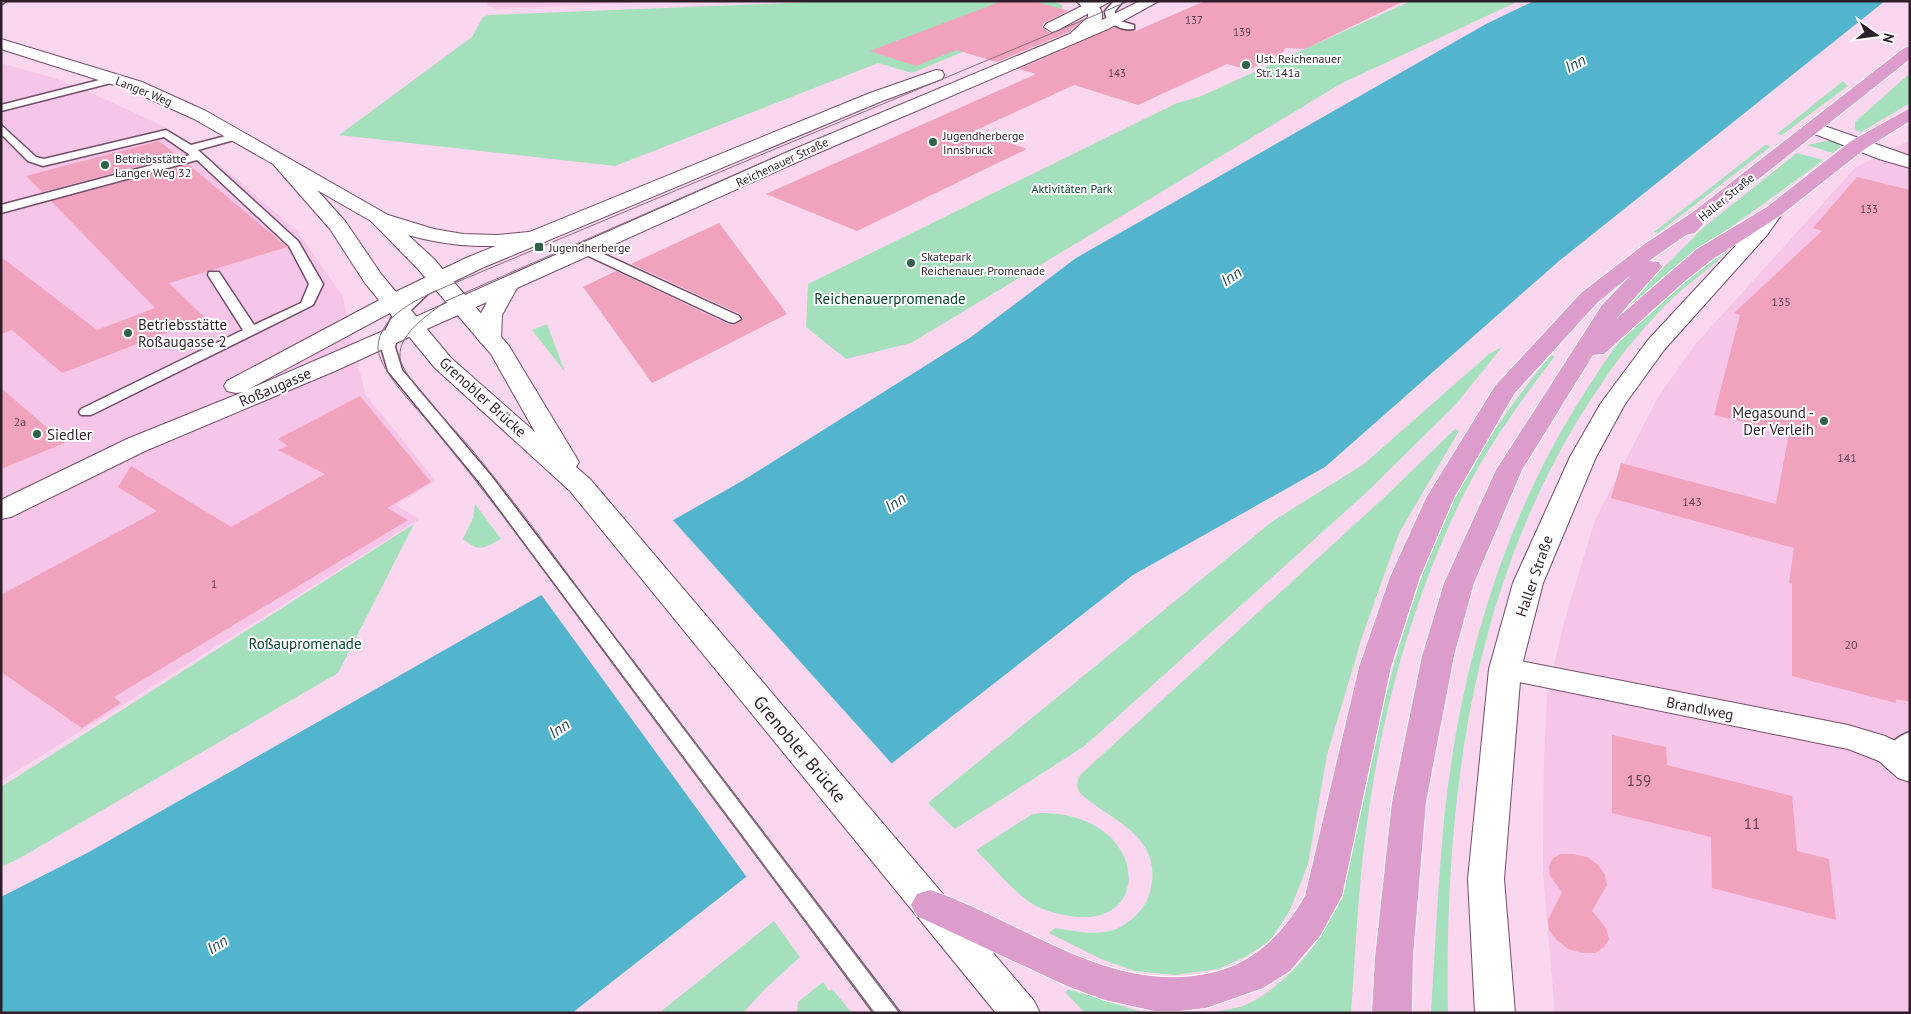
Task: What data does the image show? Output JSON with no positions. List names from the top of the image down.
{
  "streets": {
    "main road": [
      "Langer Weg",
      "Reichenauer Straße",
      "Haller Straße",
      "Roßaugasse",
      "Grenobler Brücke",
      "Brandlweg"
    ]
  },
  "crossings": [
    ["Langer Weg", "Reichenauer Straße"],
    ["Langer Weg", "Roßaugasse"],
    ["Langer Weg", "Grenobler Brücke"],
    ["Reichenauer Straße", "Roßaugasse"],
    ["Reichenauer Straße", "Grenobler Brücke"],
    ["Haller Straße", "Brandlweg"],
    ["Roßaugasse", "Grenobler Brücke"]
  ],
  "water": ["Inn"],
  "parks": ["Aktivitäten Park", "Reichenauerpromenade", "Roßaupromenade"],
  "places": {
    "other": [
      "Ust. Reichenauer Str. 141a",
      "Jugendherberge Innsbruck",
      "Betriebsstätte Langer Weg 32",
      "Skatepark Reichenauer Promenade",
      "Betriebsstätte Roßaugasse 2",
      "Megasound - Der Verleih",
      "Siedler"
    ],
    "transit": ["Jugendherberge"]
  },
  "house_numbers": [
    "137",
    "139",
    "143",
    "133",
    "135",
    "2a",
    "141",
    "143",
    "1",
    "20",
    "159",
    "11"
  ],
  "north": "right"
}
